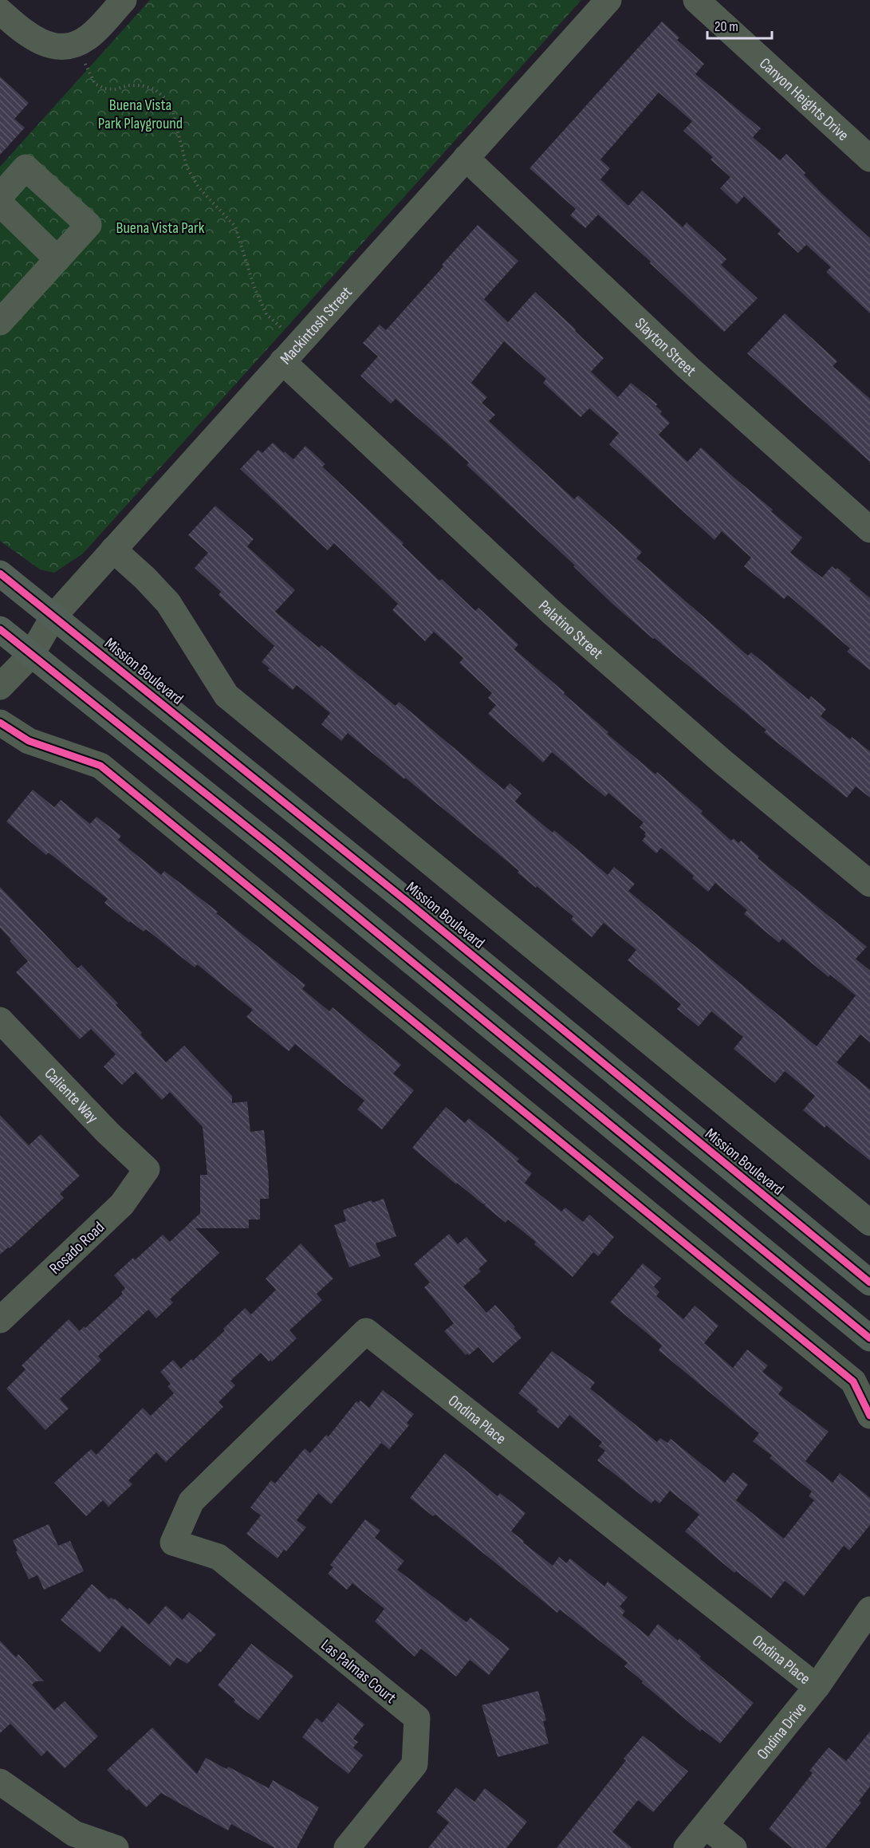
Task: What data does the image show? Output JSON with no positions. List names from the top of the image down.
{
  "streets": {
    "main road": ["Mission Boulevard"],
    "street": [
      "Canyon Heights Drive",
      "Mackintosh Street",
      "Slayton Street",
      "Palatino Street",
      "Caliente Way",
      "Rosado Road",
      "Ondina Place",
      "Las Palmas Court",
      "Ondina Drive"
    ]
  },
  "crossings": [
    ["Mackintosh Street", "Slayton Street"],
    ["Mackintosh Street", "Palatino Street"],
    ["Mackintosh Street", "Mission Boulevard"],
    ["Caliente Way", "Rosado Road"],
    ["Ondina Place", "Las Palmas Court"],
    ["Ondina Place", "Ondina Drive"]
  ],
  "parks": ["Buena Vista Park Playground", "Buena Vista Park"],
  "scale_bar": "20 m"
}
